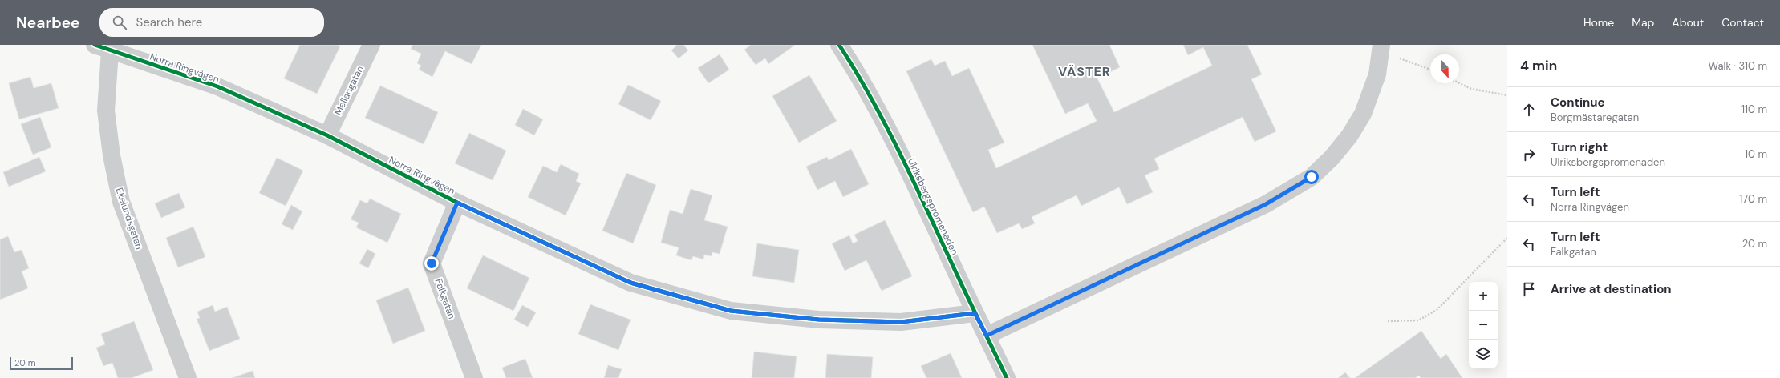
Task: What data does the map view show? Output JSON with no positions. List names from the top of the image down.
{
  "streets": {
    "street": [
      "Norra Ringvägen",
      "Mellangatan",
      "Ulriksbergspromenaden",
      "Ekelundsgatan",
      "Falkgatan"
    ]
  },
  "crossings": [
    ["Norra Ringvägen", "Mellangatan"],
    ["Norra Ringvägen", "Ulriksbergspromenaden"],
    ["Norra Ringvägen", "Ekelundsgatan"],
    ["Norra Ringvägen", "Falkgatan"]
  ],
  "districts": ["VÄSTER"],
  "scale_bar": "20 m",
  "north": "bottom",
  "page": {
    "header": "Nearbee",
    "search": "Search here",
    "nav": [
      "Home",
      "Map",
      "About",
      "Contact"
    ],
    "heading": ["4 min", "Walk · 310 m"],
    "list": [
      ["Continue", "Borgmästaregatan", "110 m"],
      ["Turn right", "Ulriksbergspromenaden", "10 m"],
      ["Turn left", "Norra Ringvägen", "170 m"],
      ["Turn left", "Falkgatan", "20 m"],
      "Arrive at destination"
    ],
    "map_buttons": ["+", "−"],
    "scale": "20 m"
  }
}
